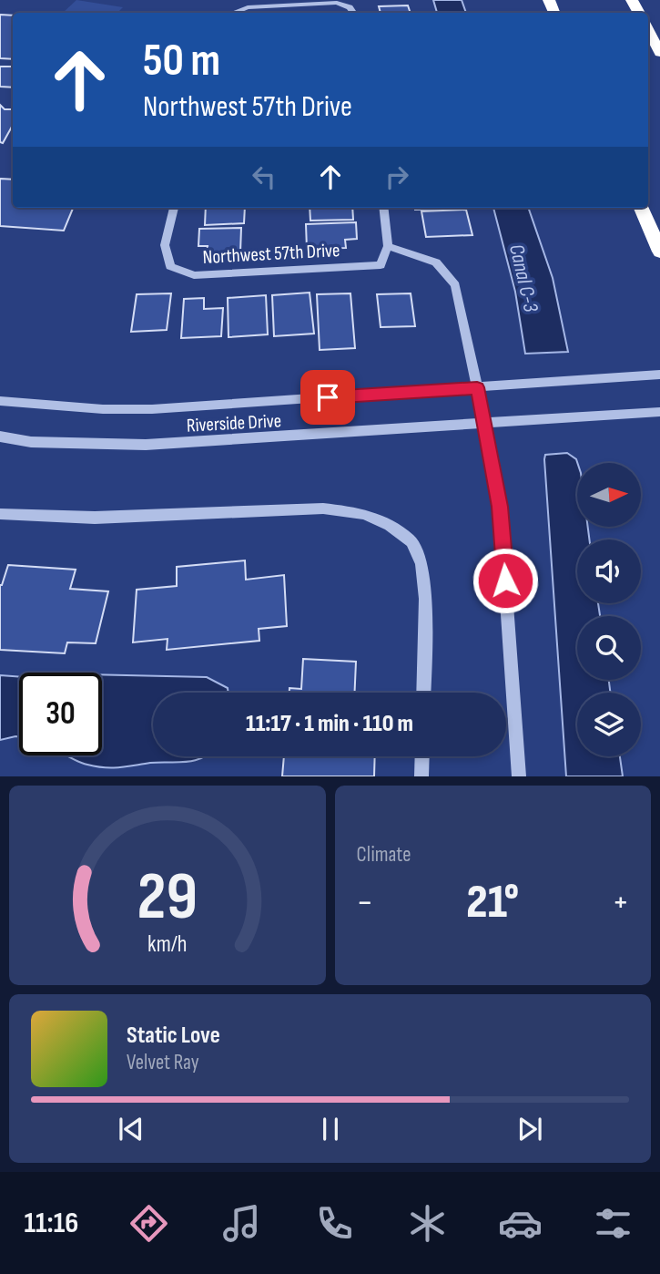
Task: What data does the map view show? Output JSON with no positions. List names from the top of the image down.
{
  "streets": {
    "street": ["Northwest 57th Drive", "Riverside Drive"]
  },
  "water": ["Canal C-3"],
  "north": "right",
  "page": {
    "turn": ["50 m", "Northwest 57th Drive"],
    "limit": "30",
    "trip": "11:17 · 1 min · 110 m",
    "tile": "Climate",
    "heat": ["−", "21°", "+"],
    "song": ["Static Love", "Velvet Ray"],
    "tabs": "11:16",
    "gauge": ["29", "km/h"]
  }
}
